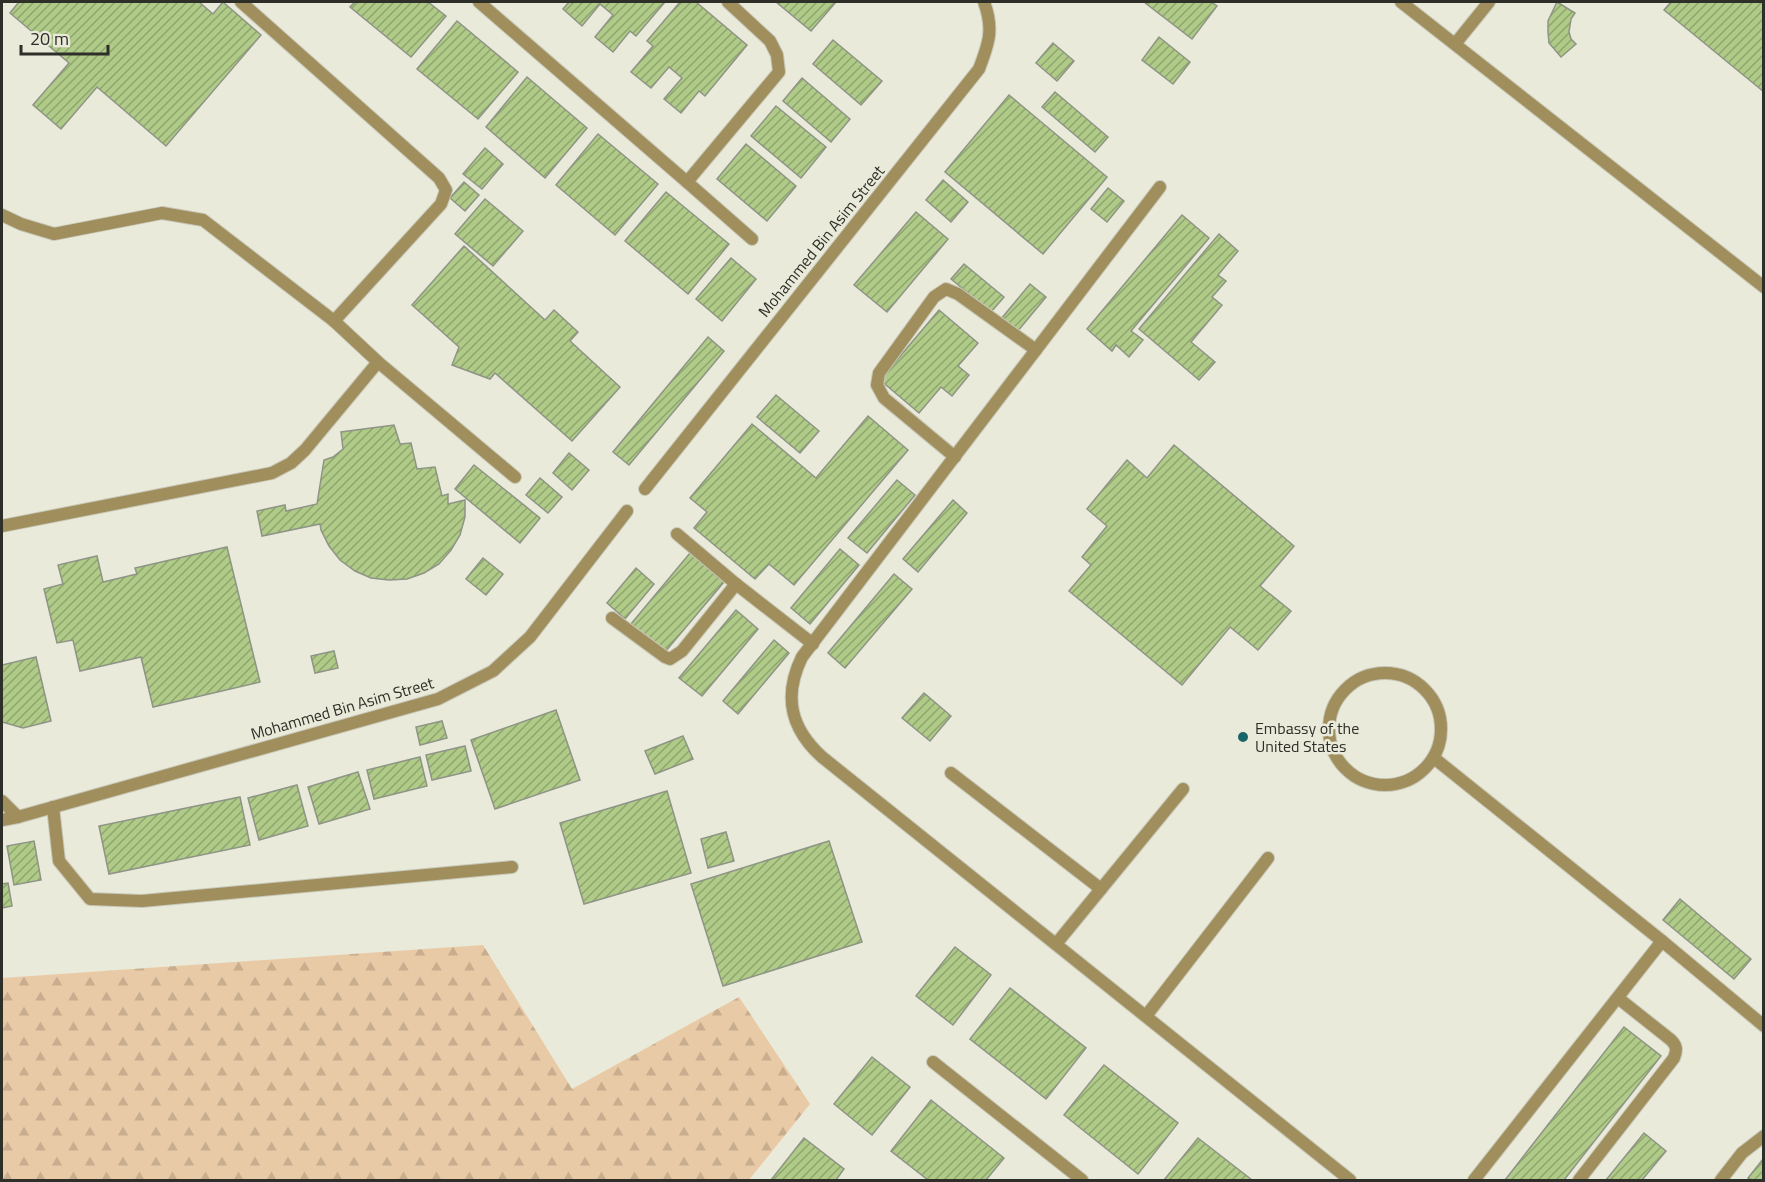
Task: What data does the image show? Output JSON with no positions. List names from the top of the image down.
{
  "streets": {
    "street": ["Mohammed Bin Asim Street"]
  },
  "places": ["Embassy of the United States"],
  "scale_bar": "20 m"
}
